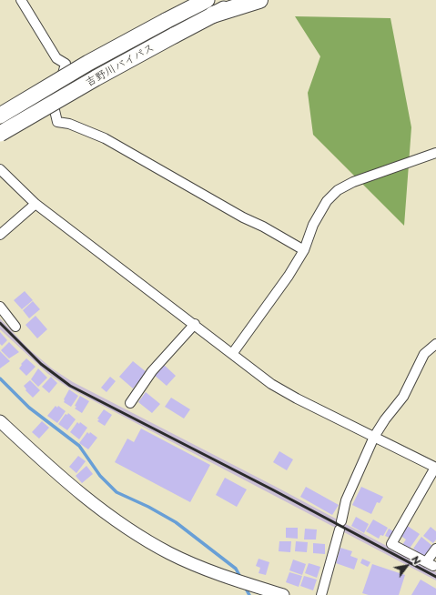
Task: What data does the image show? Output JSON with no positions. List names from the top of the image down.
{
  "streets": {
    "highway": ["吉野川バイパス"]
  },
  "north": "top right"
}
